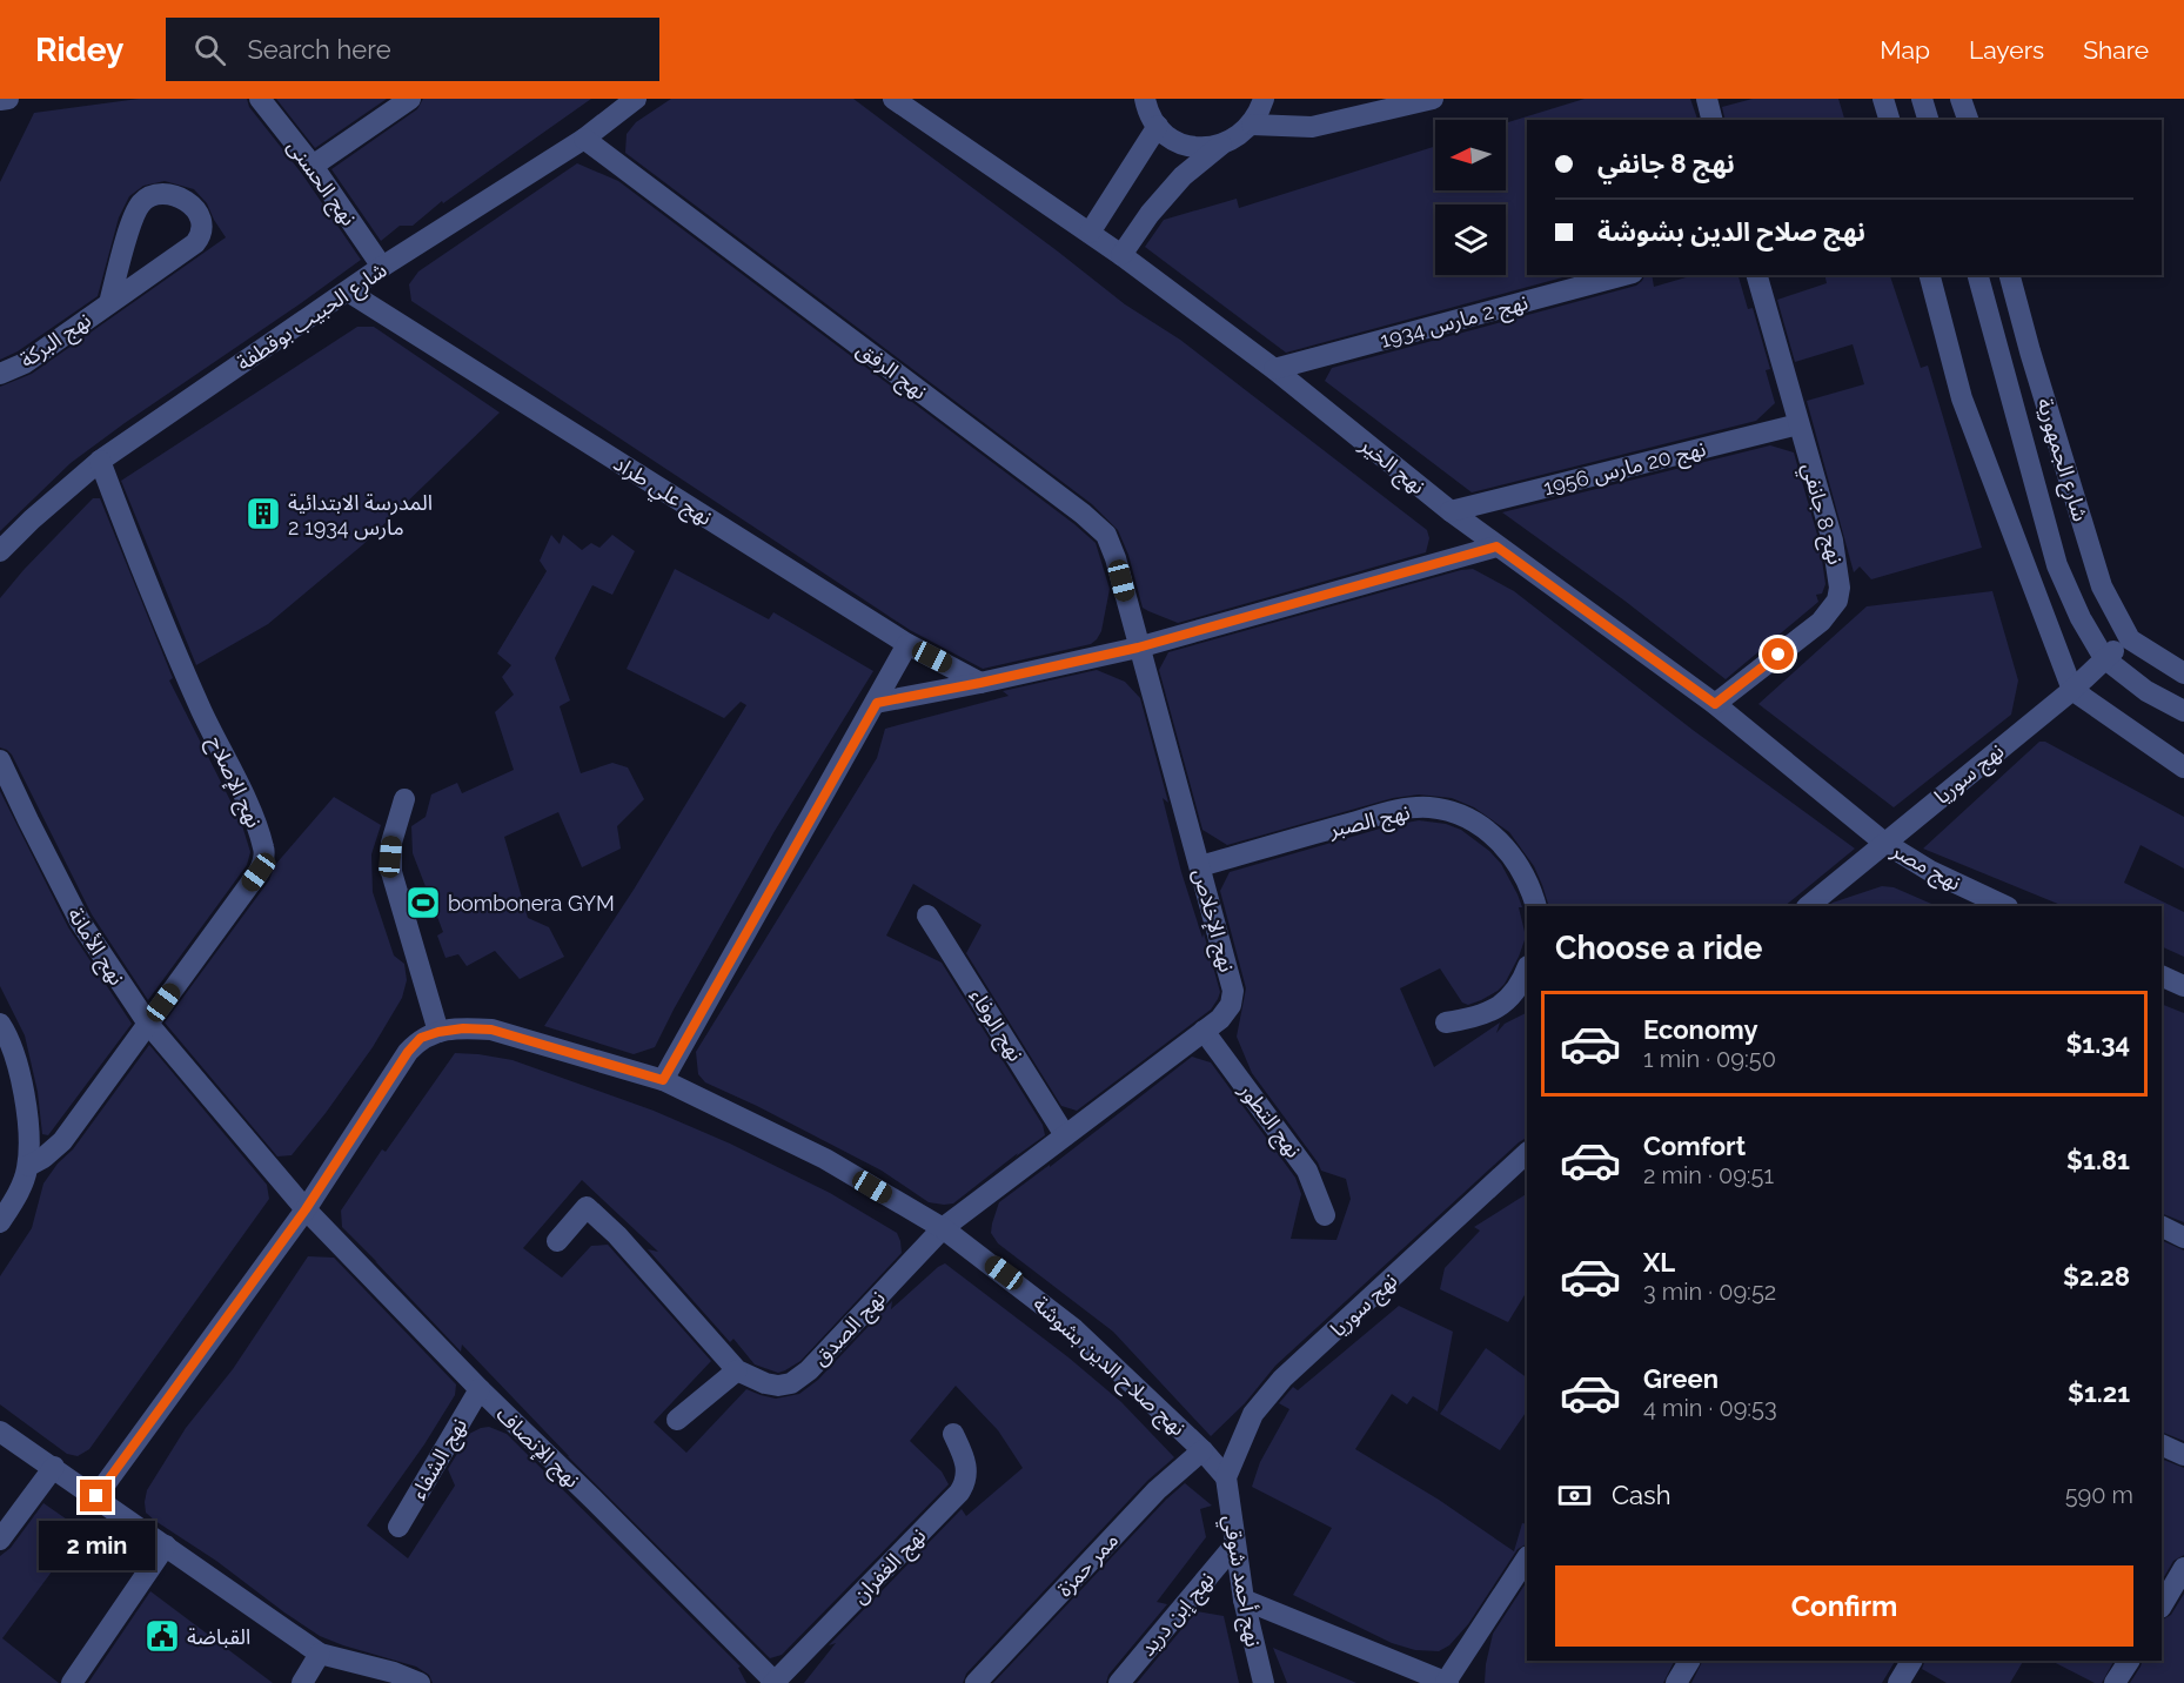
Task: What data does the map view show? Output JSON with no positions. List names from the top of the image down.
{
  "streets": {
    "street": [
      "نهج الحسنى",
      "شارع الحبيب بوقطفة",
      "نهج 2 مارس 1934",
      "نهج البركة",
      "نهج الرفق",
      "شارع الجمهورية",
      "نهج الخير",
      "نهج 20 مارس 1956",
      "نهج علي طراد",
      "نهج 8 جانفي",
      "نهج سوريا",
      "نهج الإصلاح",
      "نهج الصبر",
      "نهج مصر",
      "نهج الإخلاص",
      "نهج الأمانة",
      "نهج الوفاء",
      "نهج التطور",
      "نهج الصدق",
      "نهج صلاح الدين بشوشة",
      "نهج الإنصاف",
      "نهج الشفاء",
      "ممر حمزة",
      "نهج الغفران",
      "نهج أحمد شوقي",
      "نهج إبن دريد"
    ]
  },
  "crossings": [
    ["نهج الحسنى", "شارع الحبيب بوقطفة"],
    ["شارع الحبيب بوقطفة", "نهج الرفق"],
    ["شارع الحبيب بوقطفة", "نهج علي طراد"],
    ["شارع الحبيب بوقطفة", "نهج الإصلاح"],
    ["نهج 2 مارس 1934", "نهج الخير"],
    ["نهج الرفق", "نهج الإخلاص"],
    ["شارع الجمهورية", "نهج سوريا"],
    ["نهج الخير", "نهج 20 مارس 1956"],
    ["نهج الخير", "نهج 8 جانفي"],
    ["نهج الخير", "نهج سوريا"],
    ["نهج الخير", "نهج مصر"],
    ["نهج 20 مارس 1956", "نهج 8 جانفي"],
    ["نهج سوريا", "نهج مصر"],
    ["نهج سوريا", "نهج صلاح الدين بشوشة"],
    ["نهج سوريا", "نهج أحمد شوقي"],
    ["نهج الإصلاح", "نهج الأمانة"],
    ["نهج الصبر", "نهج الإخلاص"],
    ["نهج الإخلاص", "نهج الوفاء"],
    ["نهج الإخلاص", "نهج التطور"],
    ["نهج الإخلاص", "نهج الصدق"],
    ["نهج الإخلاص", "نهج صلاح الدين بشوشة"],
    ["نهج الأمانة", "نهج صلاح الدين بشوشة"],
    ["نهج الأمانة", "نهج الإنصاف"],
    ["نهج الصدق", "نهج صلاح الدين بشوشة"],
    ["نهج صلاح الدين بشوشة", "نهج الإنصاف"],
    ["نهج صلاح الدين بشوشة", "ممر حمزة"],
    ["نهج صلاح الدين بشوشة", "نهج أحمد شوقي"],
    ["نهج الإنصاف", "نهج الشفاء"],
    ["نهج الإنصاف", "نهج الغفران"],
    ["نهج أحمد شوقي", "نهج إبن دريد"]
  ],
  "places": {
    "building": ["المدرسة الابتدائية 2 مارس 1934"],
    "sports": ["bombonera GYM"],
    "public building": ["القباضة"]
  },
  "north": "left",
  "page": {
    "header": "Ridey",
    "search": "Search here",
    "nav": ["Map", "Layers", "Share"],
    "banner": ["نهج 8 جانفي", "نهج صلاح الدين بشوشة"],
    "heading": "Choose a ride",
    "list": [
      {
        "name": "Economy",
        "note": "1 min · 09:50",
        "value": "$1.34"
      },
      {
        "name": "Comfort",
        "note": "2 min · 09:51",
        "value": "$1.81"
      },
      {
        "name": "XL",
        "note": "3 min · 09:52",
        "value": "$2.28"
      },
      {
        "name": "Green",
        "note": "4 min · 09:53",
        "value": "$1.21"
      }
    ],
    "pay": ["Cash", "590 m"],
    "bubble": "2 min",
    "buttons": "Confirm"
  }
}
